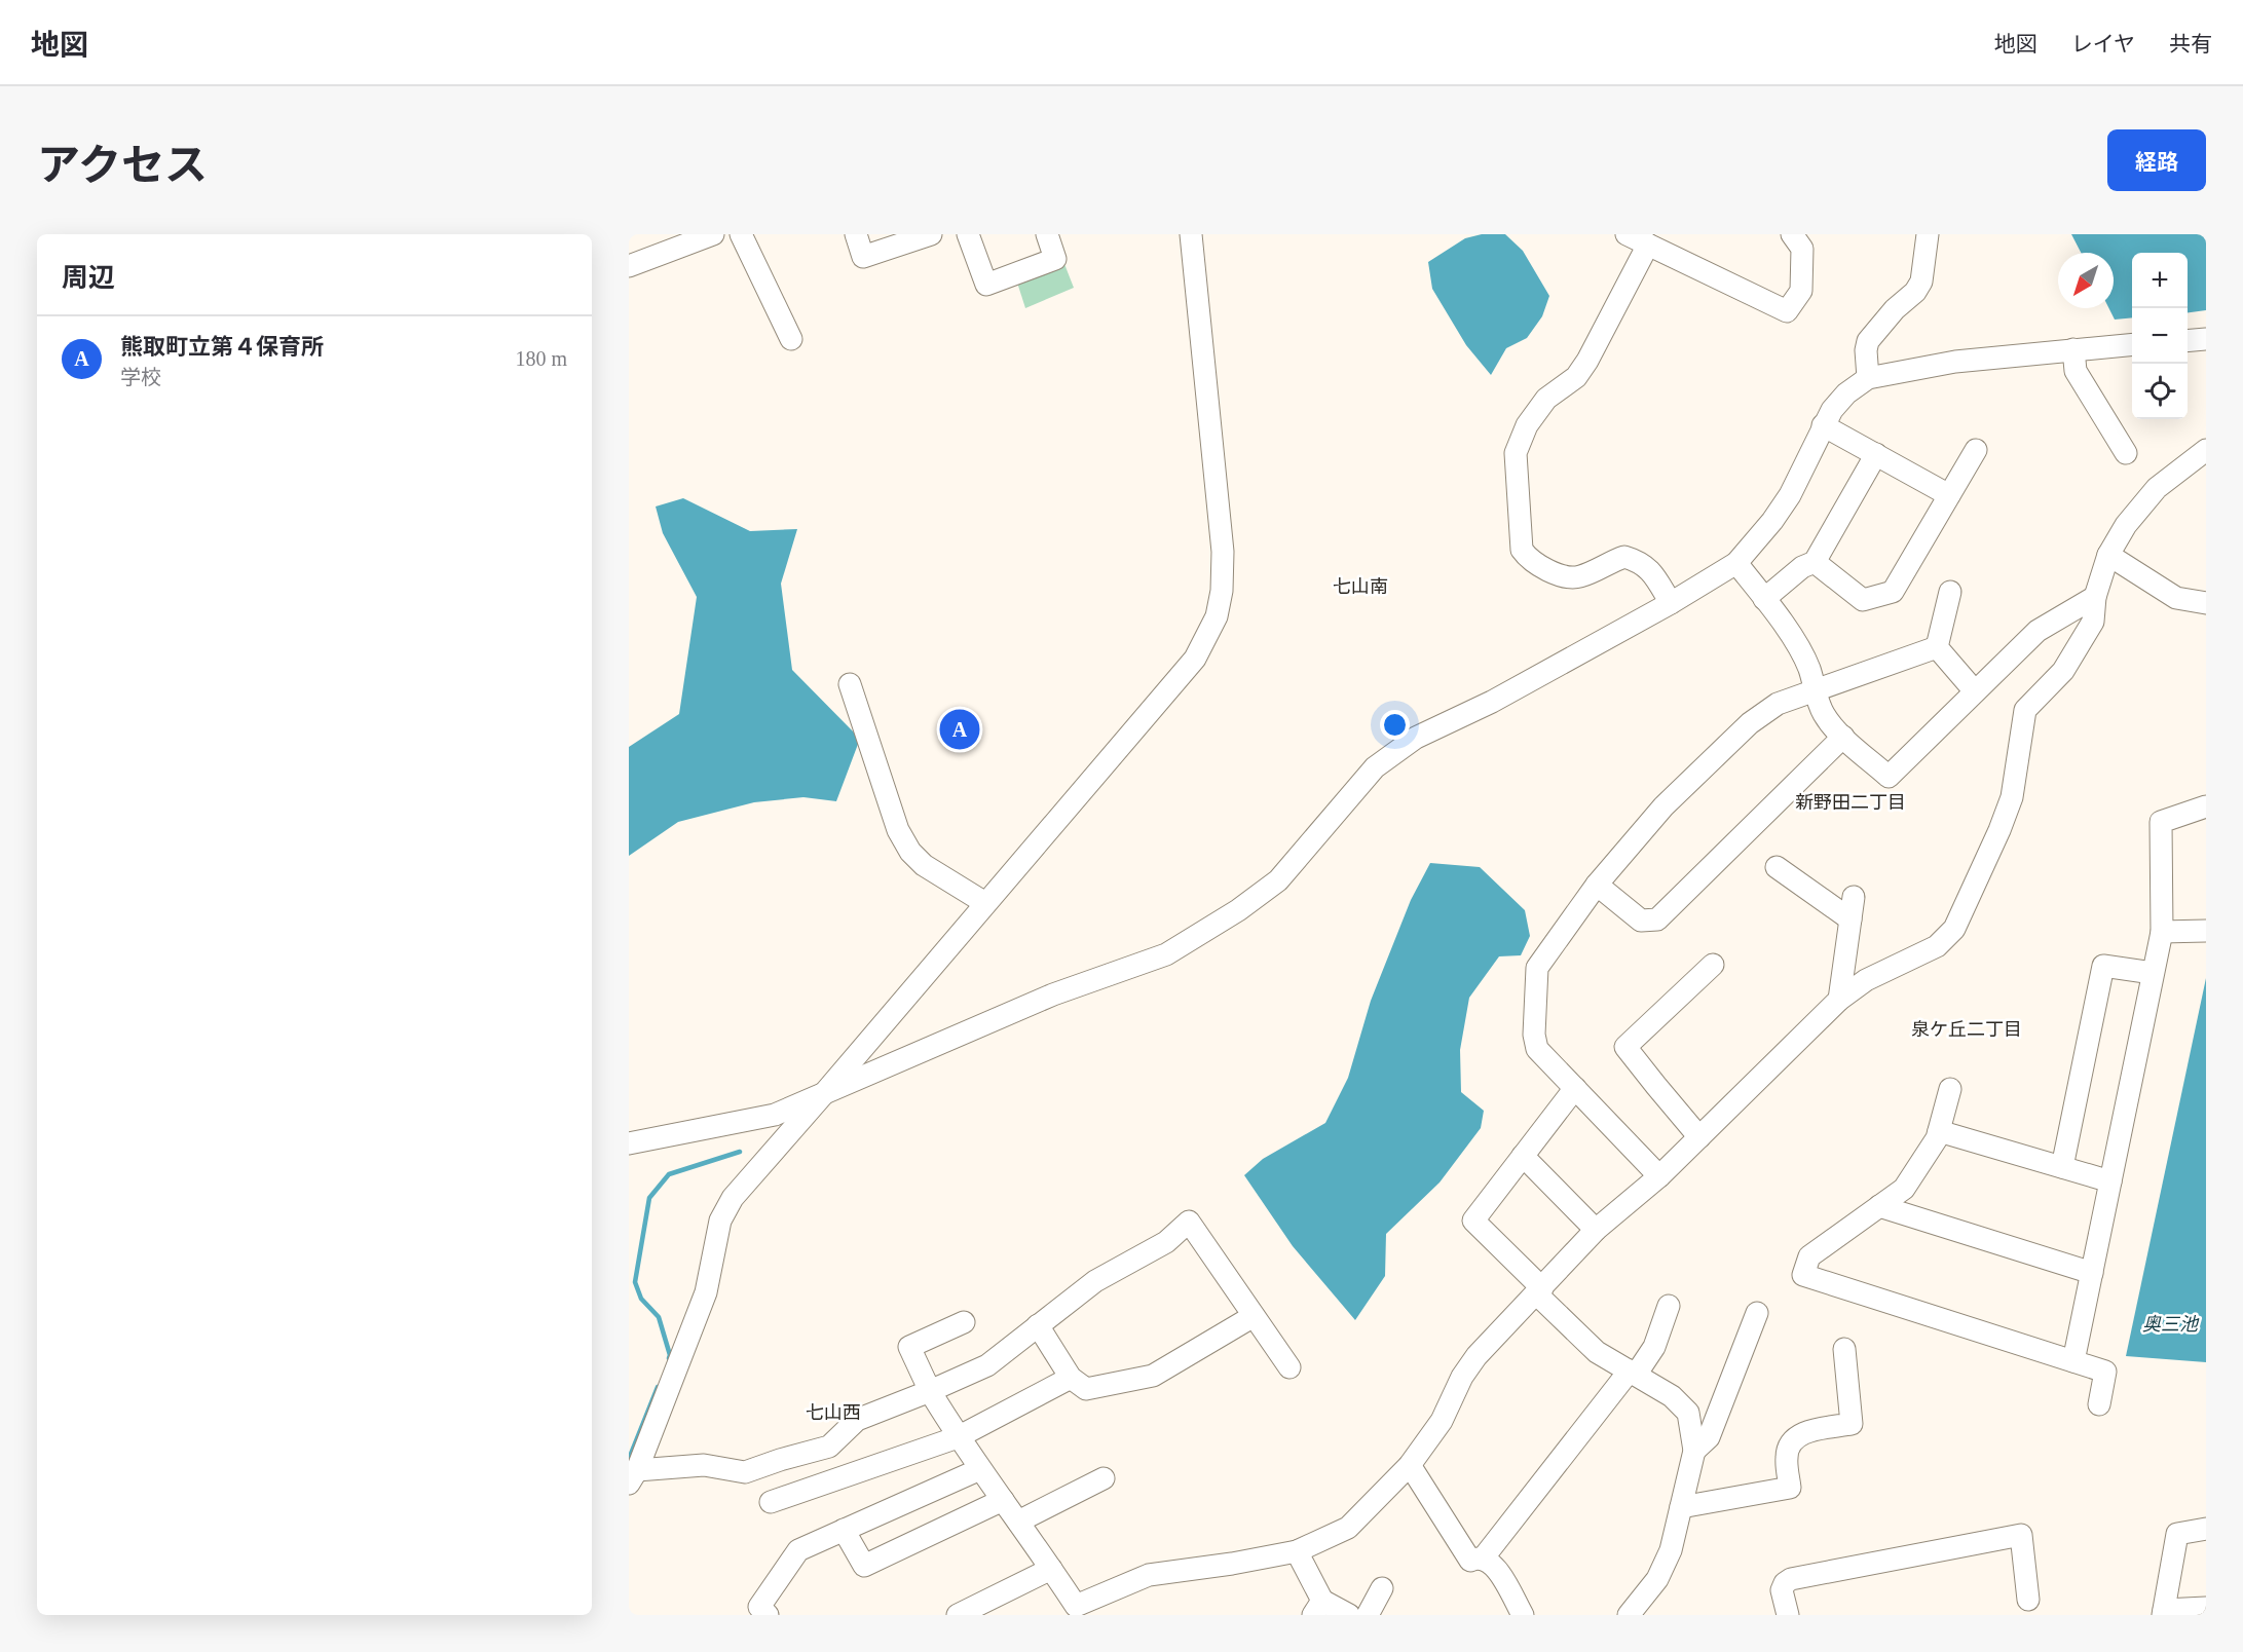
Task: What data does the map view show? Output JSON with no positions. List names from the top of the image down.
{
  "districts": [
    "七山南",
    "新野田二丁目",
    "泉ケ丘二丁目",
    "七山西"
  ],
  "water": ["奥三池"],
  "north": "bottom left",
  "page": {
    "header": "地図",
    "nav": ["地図", "レイヤ", "共有"],
    "title": "アクセス",
    "buttons": "経路",
    "heading": "周辺",
    "map_buttons": ["+", "−"],
    "list": [
      {
        "mark": "A",
        "name": "熊取町立第４保育所",
        "note": "学校",
        "value": "180 m"
      }
    ],
    "pins": "A"
  }
}
